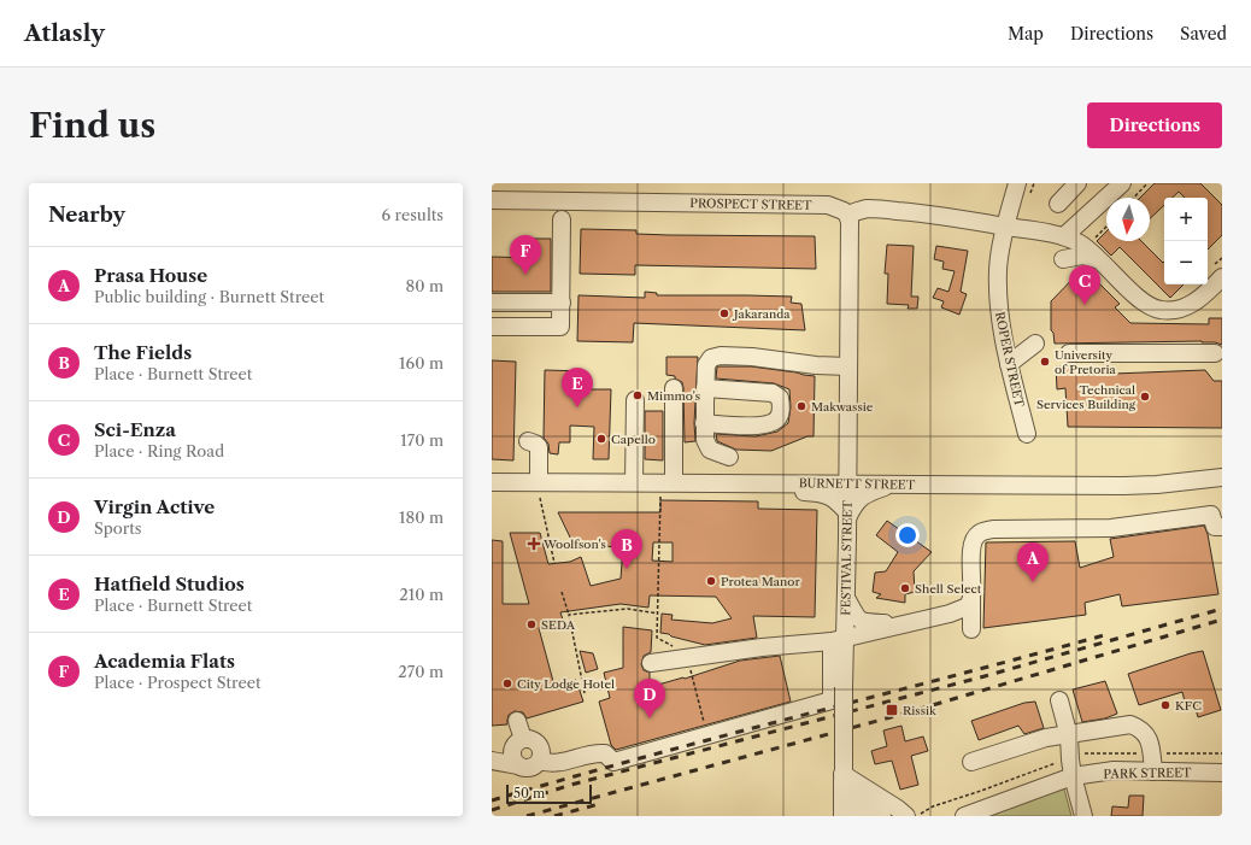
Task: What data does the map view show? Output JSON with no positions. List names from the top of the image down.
{
  "streets": {
    "street": [
      "PROSPECT STREET",
      "ROPER STREET",
      "BURNETT STREET",
      "FESTIVAL STREET",
      "PARK STREET"
    ]
  },
  "crossings": [
    ["PROSPECT STREET", "FESTIVAL STREET"],
    ["BURNETT STREET", "FESTIVAL STREET"]
  ],
  "places": {
    "other": [
      "Jakaranda",
      "University of Pretoria",
      "Mimmo's",
      "Technical Services Building",
      "Makwassie",
      "Capello",
      "Protea Manor",
      "Shell Select",
      "SEDA",
      "City Lodge Hotel",
      "KFC"
    ],
    "health": ["Woolfson's"],
    "transit": ["Rissik"]
  },
  "scale_bar": "50 m",
  "north": "bottom",
  "page": {
    "header": "Atlasly",
    "nav": ["Map", "Directions", "Saved"],
    "buttons": "Directions",
    "title": "Find us",
    "heading": ["Nearby", "6 results"],
    "map_buttons": ["+", "−"],
    "pins": [
      "F",
      "C",
      "E",
      "B",
      "A",
      "D"
    ],
    "list": [
      {
        "mark": "A",
        "name": "Prasa House",
        "note": "Public building · Burnett Street",
        "value": "80 m"
      },
      {
        "mark": "B",
        "name": "The Fields",
        "note": "Place · Burnett Street",
        "value": "160 m"
      },
      {
        "mark": "C",
        "name": "Sci-Enza",
        "note": "Place · Ring Road",
        "value": "170 m"
      },
      {
        "mark": "D",
        "name": "Virgin Active",
        "note": "Sports",
        "value": "180 m"
      },
      {
        "mark": "E",
        "name": "Hatfield Studios",
        "note": "Place · Burnett Street",
        "value": "210 m"
      },
      {
        "mark": "F",
        "name": "Academia Flats",
        "note": "Place · Prospect Street",
        "value": "270 m"
      }
    ],
    "scale": "50 m"
  }
}
